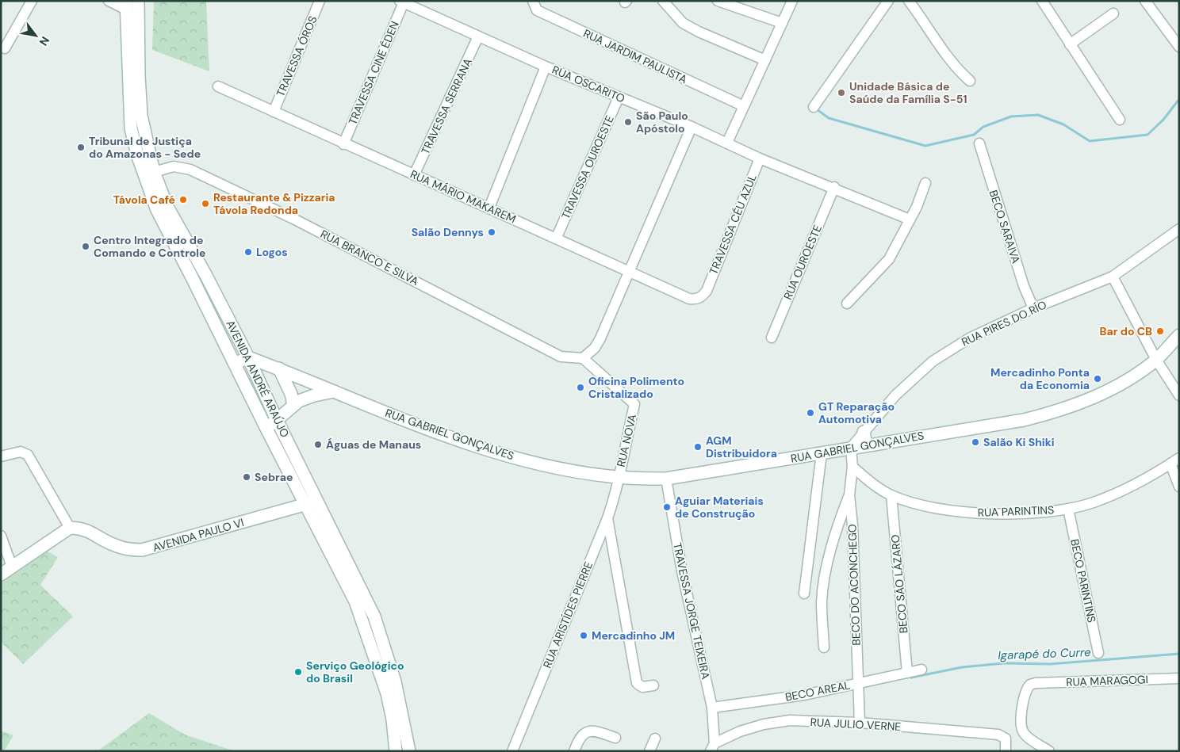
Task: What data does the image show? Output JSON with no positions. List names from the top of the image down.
{
  "streets": {
    "main road": ["AVENIDA ANDRÉ ARAÚJO", "RUA GABRIEL GONÇALVES", "AVENIDA PAULO VI"],
    "street": [
      "TRAVESSA ÓROS",
      "RUA JARDIM PAULISTA",
      "TRAVESSA CINE ÉDEN",
      "RUA OSCARITO",
      "TRAVESSA SERRANA",
      "TRAVESSA OUROESTE",
      "RUA MÁRIO MAKAREM",
      "TRAVESSA CÉU AZUL",
      "BECO SARAIVA",
      "RUA BRANCO E SILVA",
      "RUA OUROESTE",
      "RUA PIRES DO RÍO",
      "RUA NOVA",
      "RUA PARINTINS",
      "BECO PARINTINS",
      "BECO SÃO LÁZARO",
      "BECO DO ACONCHEGO",
      "TRAVESSA JORGE TEIXEIRA",
      "RUA ARISTÍDES PIERRE",
      "RUA MARAGOGI",
      "BECO AREAL",
      "RUA JULIO VERNE"
    ]
  },
  "crossings": [
    ["TRAVESSA ÓROS", "RUA MÁRIO MAKAREM"],
    ["TRAVESSA CINE ÉDEN", "RUA OSCARITO"],
    ["TRAVESSA CINE ÉDEN", "RUA MÁRIO MAKAREM"],
    ["RUA OSCARITO", "TRAVESSA SERRANA"],
    ["RUA OSCARITO", "TRAVESSA OUROESTE"],
    ["RUA OSCARITO", "TRAVESSA CÉU AZUL"],
    ["RUA OSCARITO", "RUA OUROESTE"],
    ["TRAVESSA SERRANA", "RUA MÁRIO MAKAREM"],
    ["TRAVESSA OUROESTE", "RUA MÁRIO MAKAREM"],
    ["RUA MÁRIO MAKAREM", "TRAVESSA CÉU AZUL"],
    ["BECO SARAIVA", "RUA PIRES DO RÍO"],
    ["RUA BRANCO E SILVA", "AVENIDA ANDRÉ ARAÚJO"],
    ["RUA BRANCO E SILVA", "RUA NOVA"],
    ["RUA PIRES DO RÍO", "RUA GABRIEL GONÇALVES"],
    ["RUA PIRES DO RÍO", "BECO DO ACONCHEGO"],
    ["AVENIDA ANDRÉ ARAÚJO", "RUA GABRIEL GONÇALVES"],
    ["AVENIDA ANDRÉ ARAÚJO", "AVENIDA PAULO VI"],
    ["RUA GABRIEL GONÇALVES", "RUA NOVA"],
    ["RUA GABRIEL GONÇALVES", "BECO DO ACONCHEGO"],
    ["RUA GABRIEL GONÇALVES", "TRAVESSA JORGE TEIXEIRA"],
    ["RUA GABRIEL GONÇALVES", "RUA ARISTÍDES PIERRE"],
    ["RUA NOVA", "RUA ARISTÍDES PIERRE"],
    ["RUA PARINTINS", "BECO PARINTINS"],
    ["RUA PARINTINS", "BECO SÃO LÁZARO"],
    ["RUA PARINTINS", "BECO DO ACONCHEGO"],
    ["BECO SÃO LÁZARO", "BECO AREAL"],
    ["BECO DO ACONCHEGO", "BECO AREAL"],
    ["BECO DO ACONCHEGO", "RUA JULIO VERNE"],
    ["TRAVESSA JORGE TEIXEIRA", "BECO AREAL"],
    ["TRAVESSA JORGE TEIXEIRA", "RUA JULIO VERNE"]
  ],
  "water": ["Igarapé do Curre"],
  "places": [
    "Unidade Básica de Saúde da Família S-51",
    "São Paulo Apóstolo",
    "Tribunal de Justiça do Amazonas - Sede",
    "Távola Café",
    "Restaurante & Pizzaria Távola Redonda",
    "Salão Dennys",
    "Centro Integrado de Comando e Controle",
    "Logos",
    "Bar do CB",
    "Mercadinho Ponta da Economia",
    "Oficina Polimento Cristalizado",
    "GT Reparação Automotiva",
    "Salão Ki Shiki",
    "Águas de Manaus",
    "AGM Distribuidora",
    "Sebrae",
    "Aguiar Materiais de Construção",
    "Mercadinho JM",
    "Serviço Geológico do Brasil"
  ],
  "north": "bottom right"
}
